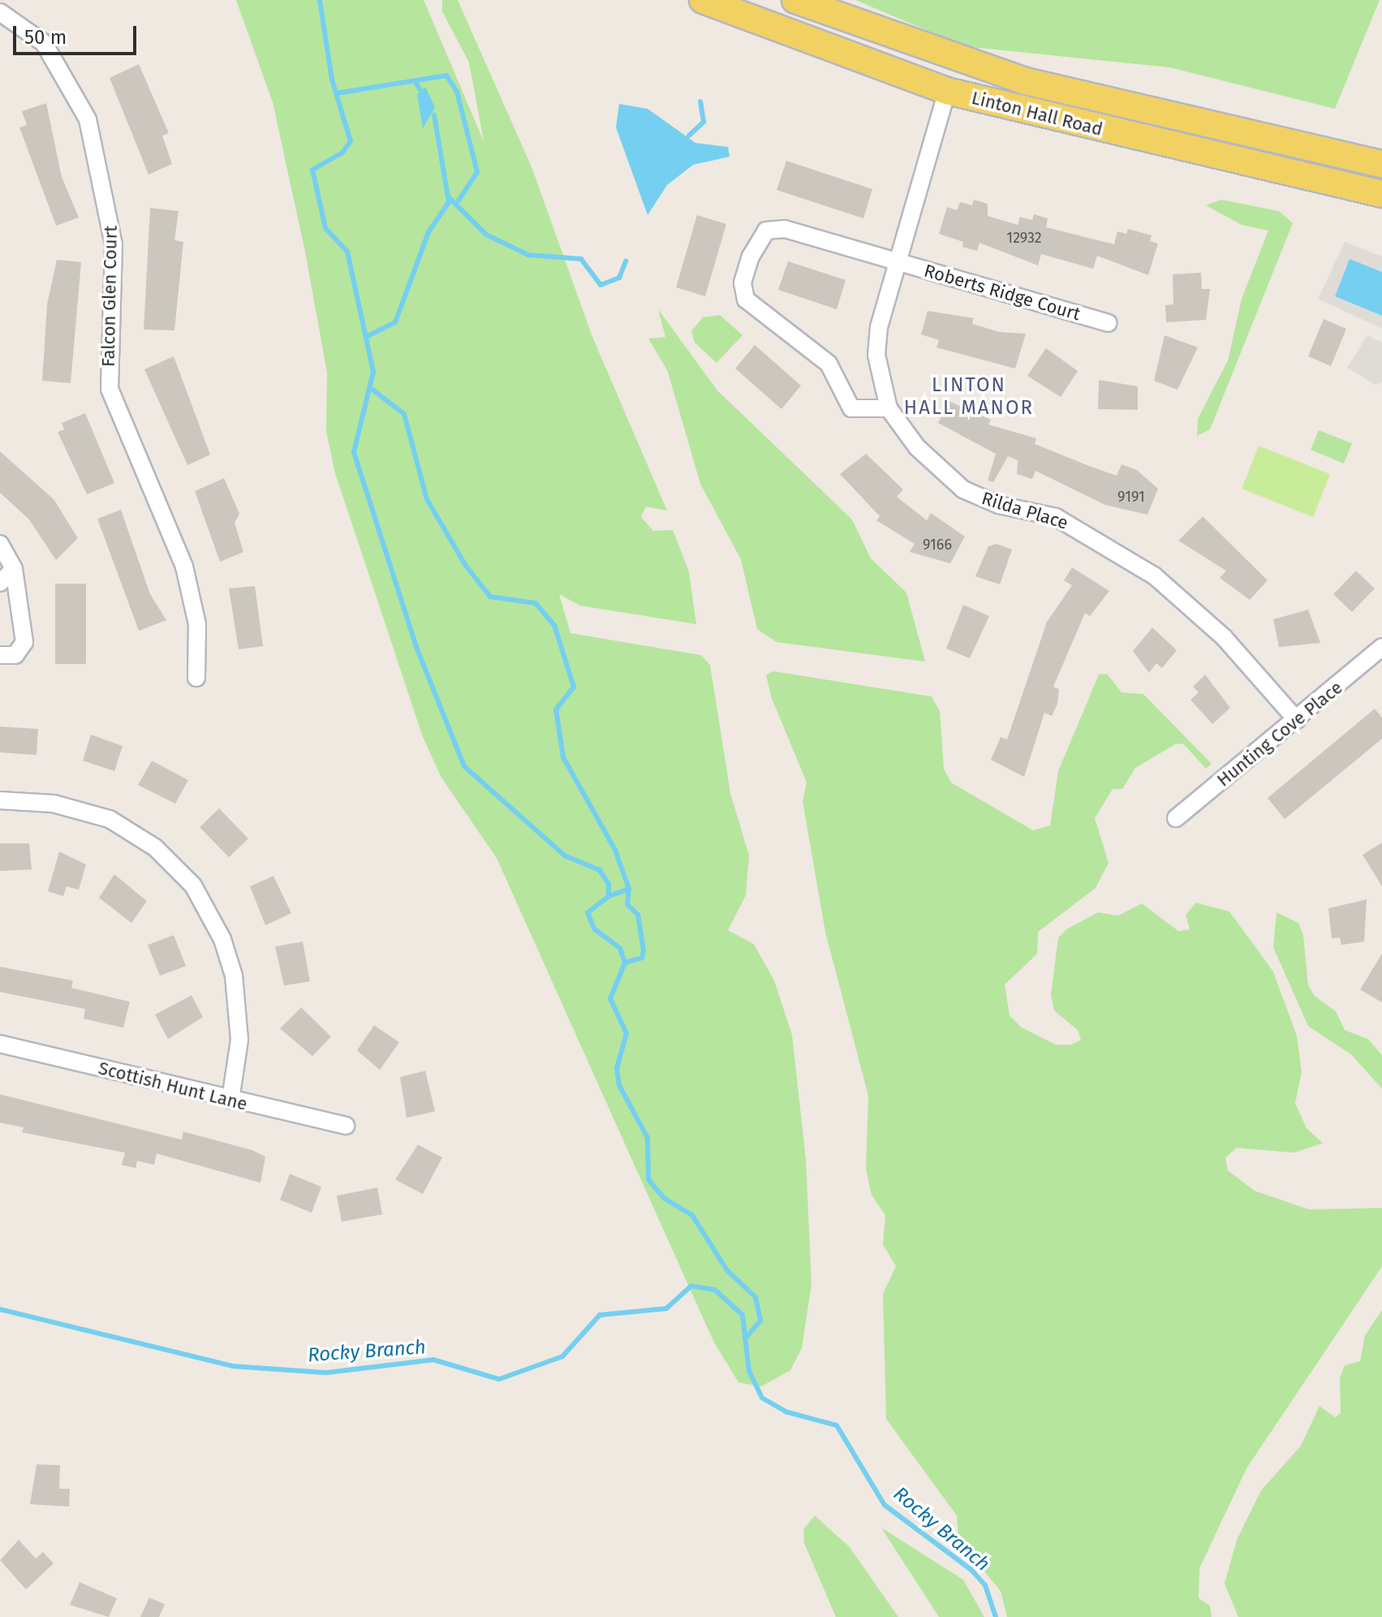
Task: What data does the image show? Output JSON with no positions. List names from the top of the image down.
{
  "streets": {
    "main road": ["Linton Hall Road"],
    "street": [
      "Roberts Ridge Court",
      "Falcon Glen Court",
      "Rilda Place",
      "Hunting Cove Place",
      "Scottish Hunt Lane"
    ]
  },
  "crossings": [
    ["Linton Hall Road", "Rilda Place"],
    ["Roberts Ridge Court", "Rilda Place"],
    ["Rilda Place", "Hunting Cove Place"]
  ],
  "districts": ["LINTON HALL MANOR"],
  "water": ["Rocky Branch"],
  "house_numbers": ["12932", "9191", "9166"],
  "scale_bar": "50 m"
}
